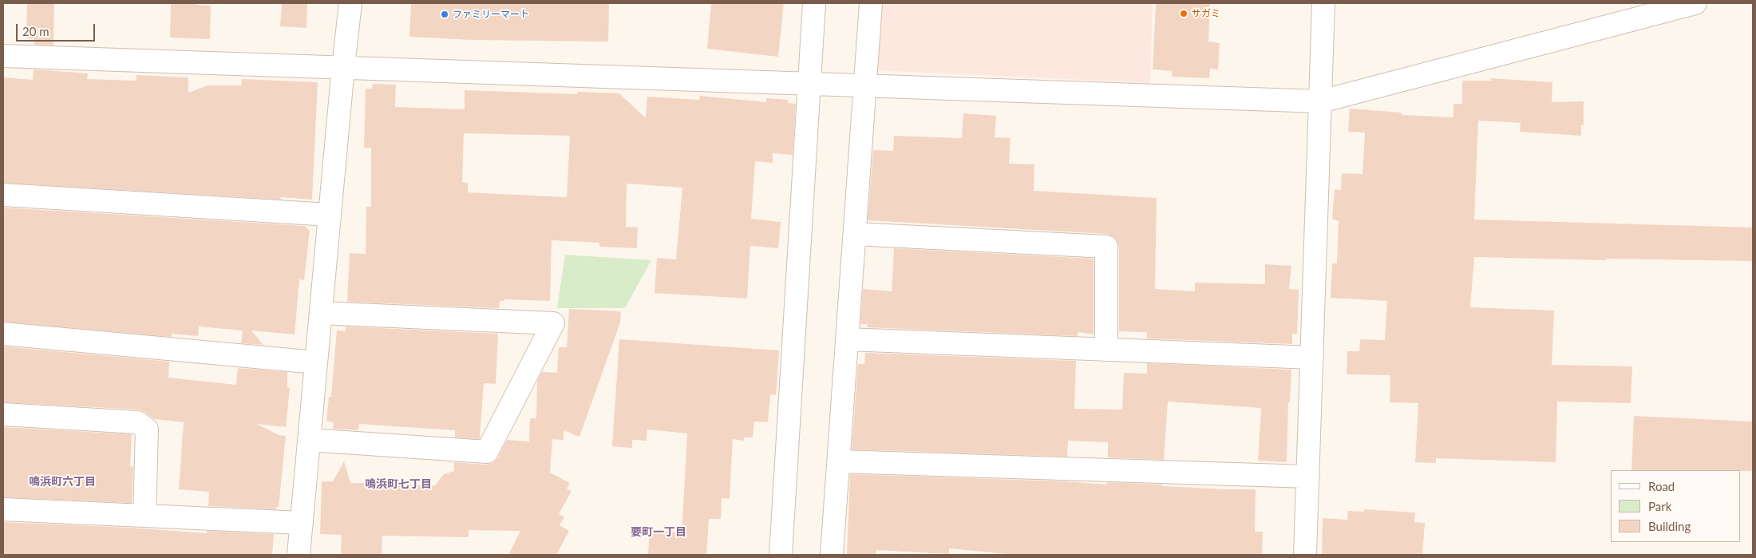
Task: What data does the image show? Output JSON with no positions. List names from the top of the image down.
{
  "districts": ["鳴浜町六丁目", "鳴浜町七丁目", "要町一丁目"],
  "places": ["サガミ", "ファミリーマート"],
  "legend": ["Road", "Park", "Building"],
  "scale_bar": "20 m"
}
